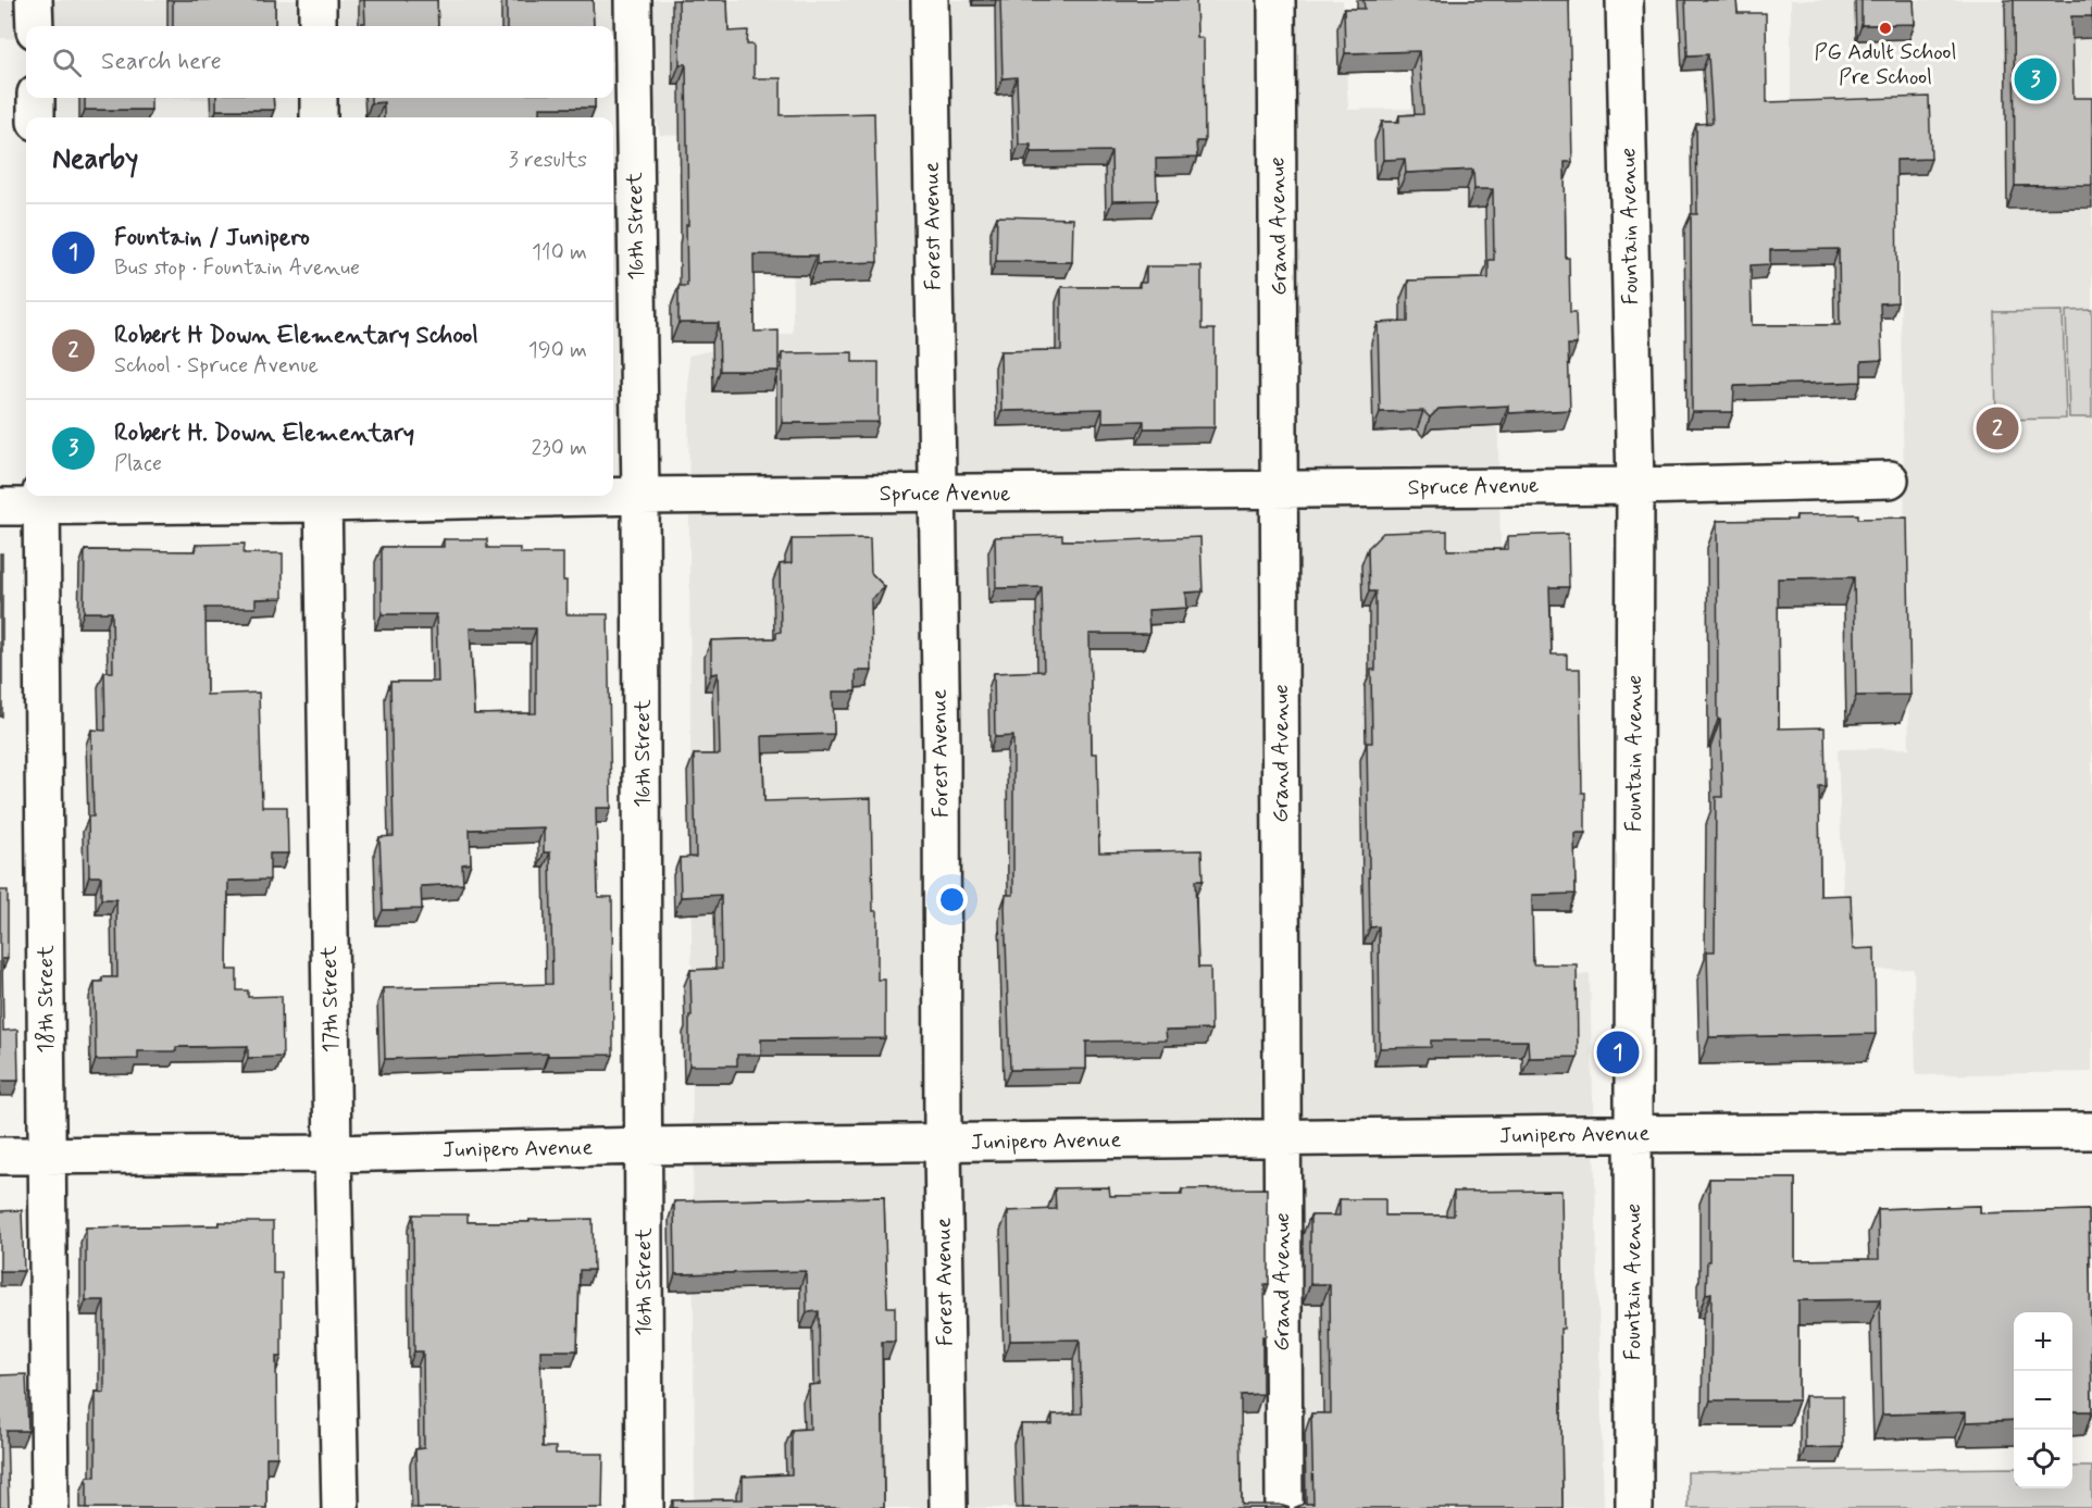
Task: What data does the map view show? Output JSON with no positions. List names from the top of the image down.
{
  "streets": {
    "street": [
      "16th Street",
      "Forest Avenue",
      "Grand Avenue",
      "Fountain Avenue",
      "Spruce Avenue",
      "18th Street",
      "17th Street",
      "Junipero Avenue"
    ]
  },
  "crossings": [
    ["16th Street", "Spruce Avenue"],
    ["16th Street", "Junipero Avenue"],
    ["Forest Avenue", "Spruce Avenue"],
    ["Forest Avenue", "Junipero Avenue"],
    ["Grand Avenue", "Spruce Avenue"],
    ["Grand Avenue", "Junipero Avenue"],
    ["Fountain Avenue", "Spruce Avenue"],
    ["Fountain Avenue", "Junipero Avenue"],
    ["Spruce Avenue", "18th Street"],
    ["Spruce Avenue", "17th Street"],
    ["18th Street", "Junipero Avenue"],
    ["17th Street", "Junipero Avenue"]
  ],
  "places": ["PG Adult School Pre School"],
  "page": {
    "search": "Search here",
    "pins": ["3", "2", "1"],
    "heading": ["Nearby", "3 results"],
    "list": [
      {
        "mark": "1",
        "name": "Fountain / Junipero",
        "note": "Bus stop · Fountain Avenue",
        "value": "110 m"
      },
      {
        "mark": "2",
        "name": "Robert H Down Elementary School",
        "note": "School · Spruce Avenue",
        "value": "190 m"
      },
      {
        "mark": "3",
        "name": "Robert H. Down Elementary",
        "note": "Place",
        "value": "230 m"
      }
    ],
    "map_buttons": ["+", "−"]
  }
}
